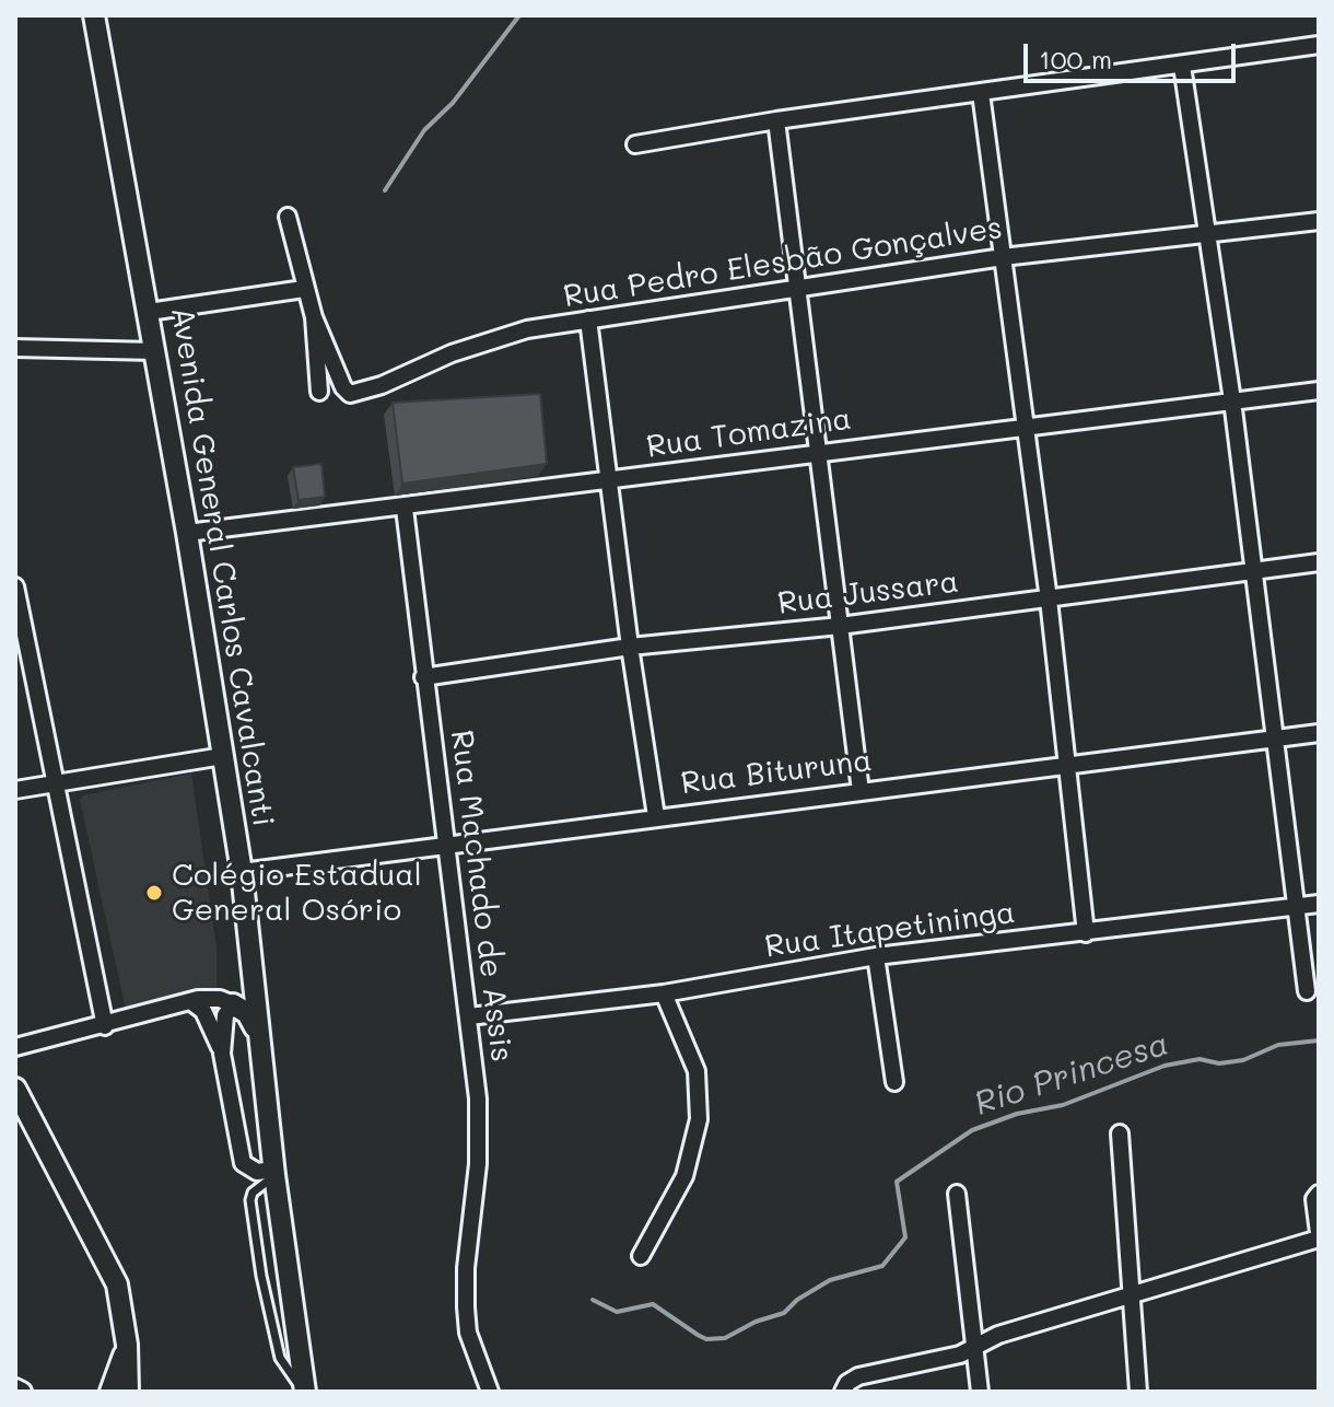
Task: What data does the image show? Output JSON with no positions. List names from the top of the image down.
{
  "streets": {
    "main road": ["Avenida General Carlos Cavalcanti"],
    "street": [
      "Rua Pedro Elesbão Gonçalves",
      "Rua Tomazina",
      "Rua Jussara",
      "Rua Bituruna",
      "Rua Machado de Assis",
      "Rua Itapetininga"
    ]
  },
  "crossings": [
    ["Rua Tomazina", "Avenida General Carlos Cavalcanti"],
    ["Rua Tomazina", "Rua Machado de Assis"],
    ["Avenida General Carlos Cavalcanti", "Rua Bituruna"],
    ["Rua Jussara", "Rua Machado de Assis"],
    ["Rua Bituruna", "Rua Machado de Assis"],
    ["Rua Machado de Assis", "Rua Itapetininga"]
  ],
  "water": ["Rio Princesa"],
  "places": ["Colégio Estadual General Osório"],
  "scale_bar": "100 m"
}
